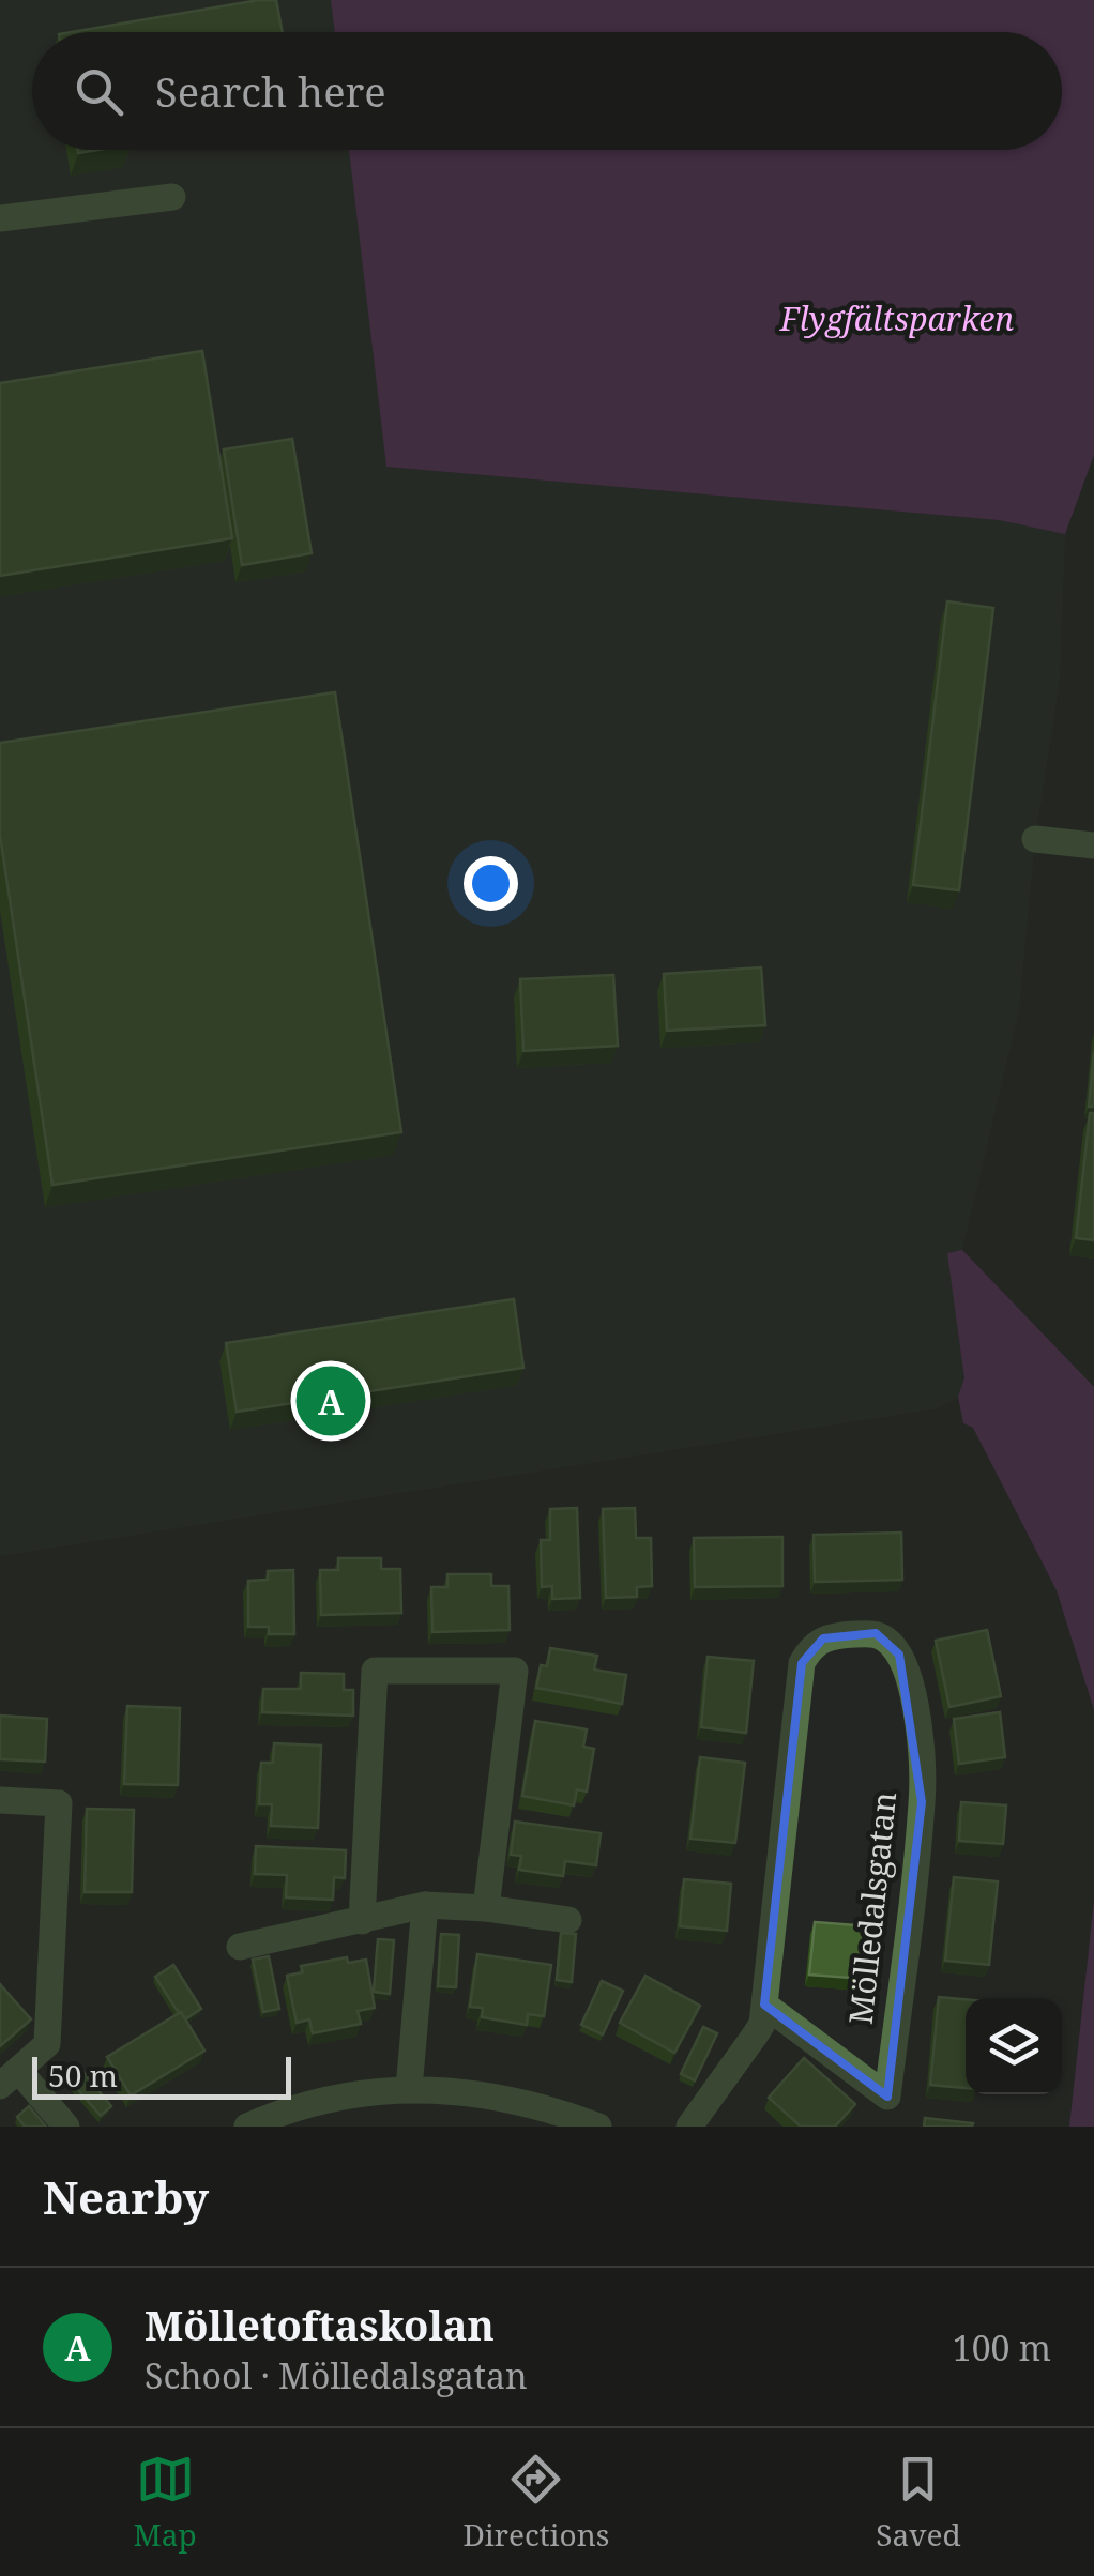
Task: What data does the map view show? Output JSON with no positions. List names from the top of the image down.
{
  "streets": {
    "street": ["Mölledalsgatan"]
  },
  "parks": ["Flygfältsparken"],
  "scale_bar": "50 m",
  "page": {
    "search": "Search here",
    "pins": "A",
    "scale": "50 m",
    "heading": "Nearby",
    "list": [
      {
        "mark": "A",
        "name": "Mölletoftaskolan",
        "note": "School · Mölledalsgatan",
        "value": "100 m"
      }
    ],
    "nav": ["Map", "Directions", "Saved"]
  }
}
